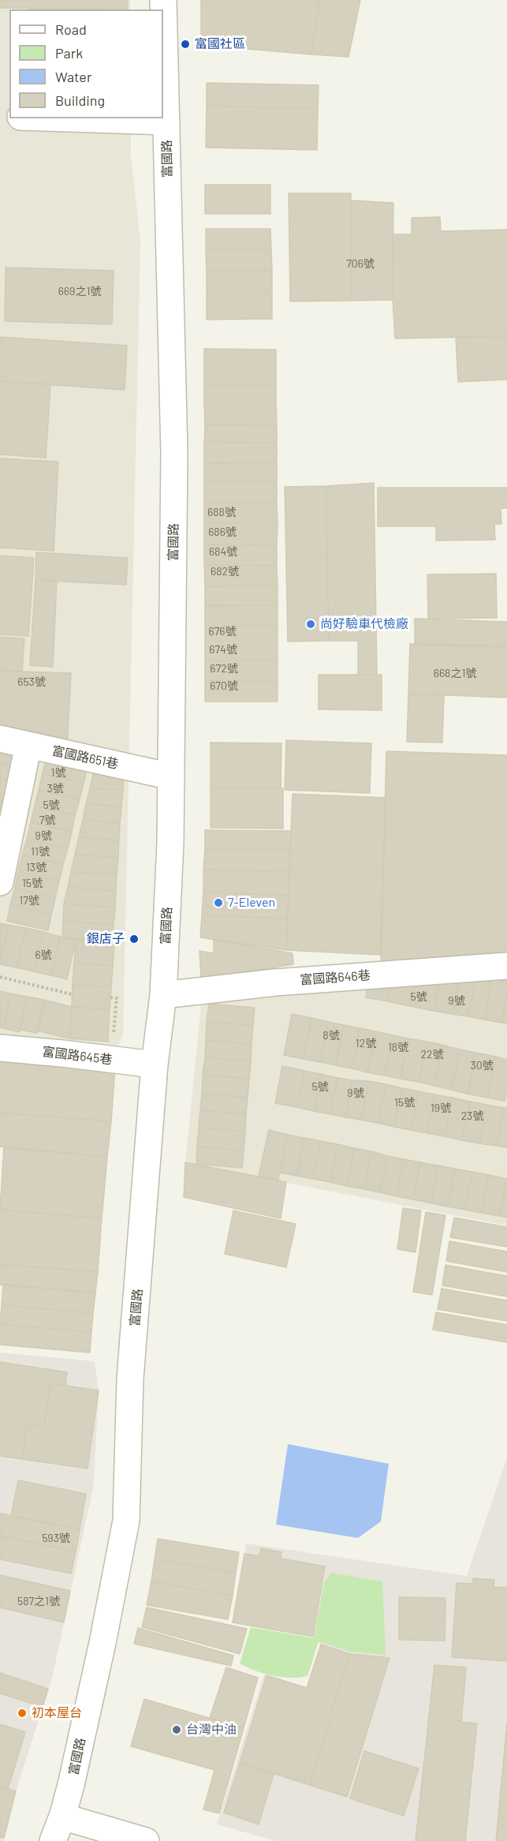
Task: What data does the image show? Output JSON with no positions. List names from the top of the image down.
{
  "streets": {
    "street": [
      "富國路",
      "富國路651巷",
      "富國路646巷",
      "富國路645巷"
    ]
  },
  "crossings": [
    ["富國路", "富國路651巷"],
    ["富國路", "富國路646巷"],
    ["富國路", "富國路645巷"]
  ],
  "places": [
    "富國社區",
    "尚好驗車代檢廠",
    "7-Eleven",
    "銀店子",
    "初本屋台",
    "台灣中油"
  ],
  "house_numbers": [
    "706號",
    "669之1號",
    "688號",
    "686號",
    "684號",
    "682號",
    "676號",
    "674號",
    "672號",
    "668之1號",
    "653號",
    "670號",
    "1號",
    "3號",
    "5號",
    "7號",
    "9號",
    "11號",
    "13號",
    "15號",
    "17號",
    "6號",
    "5號",
    "9號",
    "8號",
    "12號",
    "18號",
    "22號",
    "30號",
    "5號",
    "9號",
    "15號",
    "19號",
    "23號",
    "593號",
    "587之1號"
  ],
  "legend": [
    "Road",
    "Park",
    "Water",
    "Building"
  ]
}
